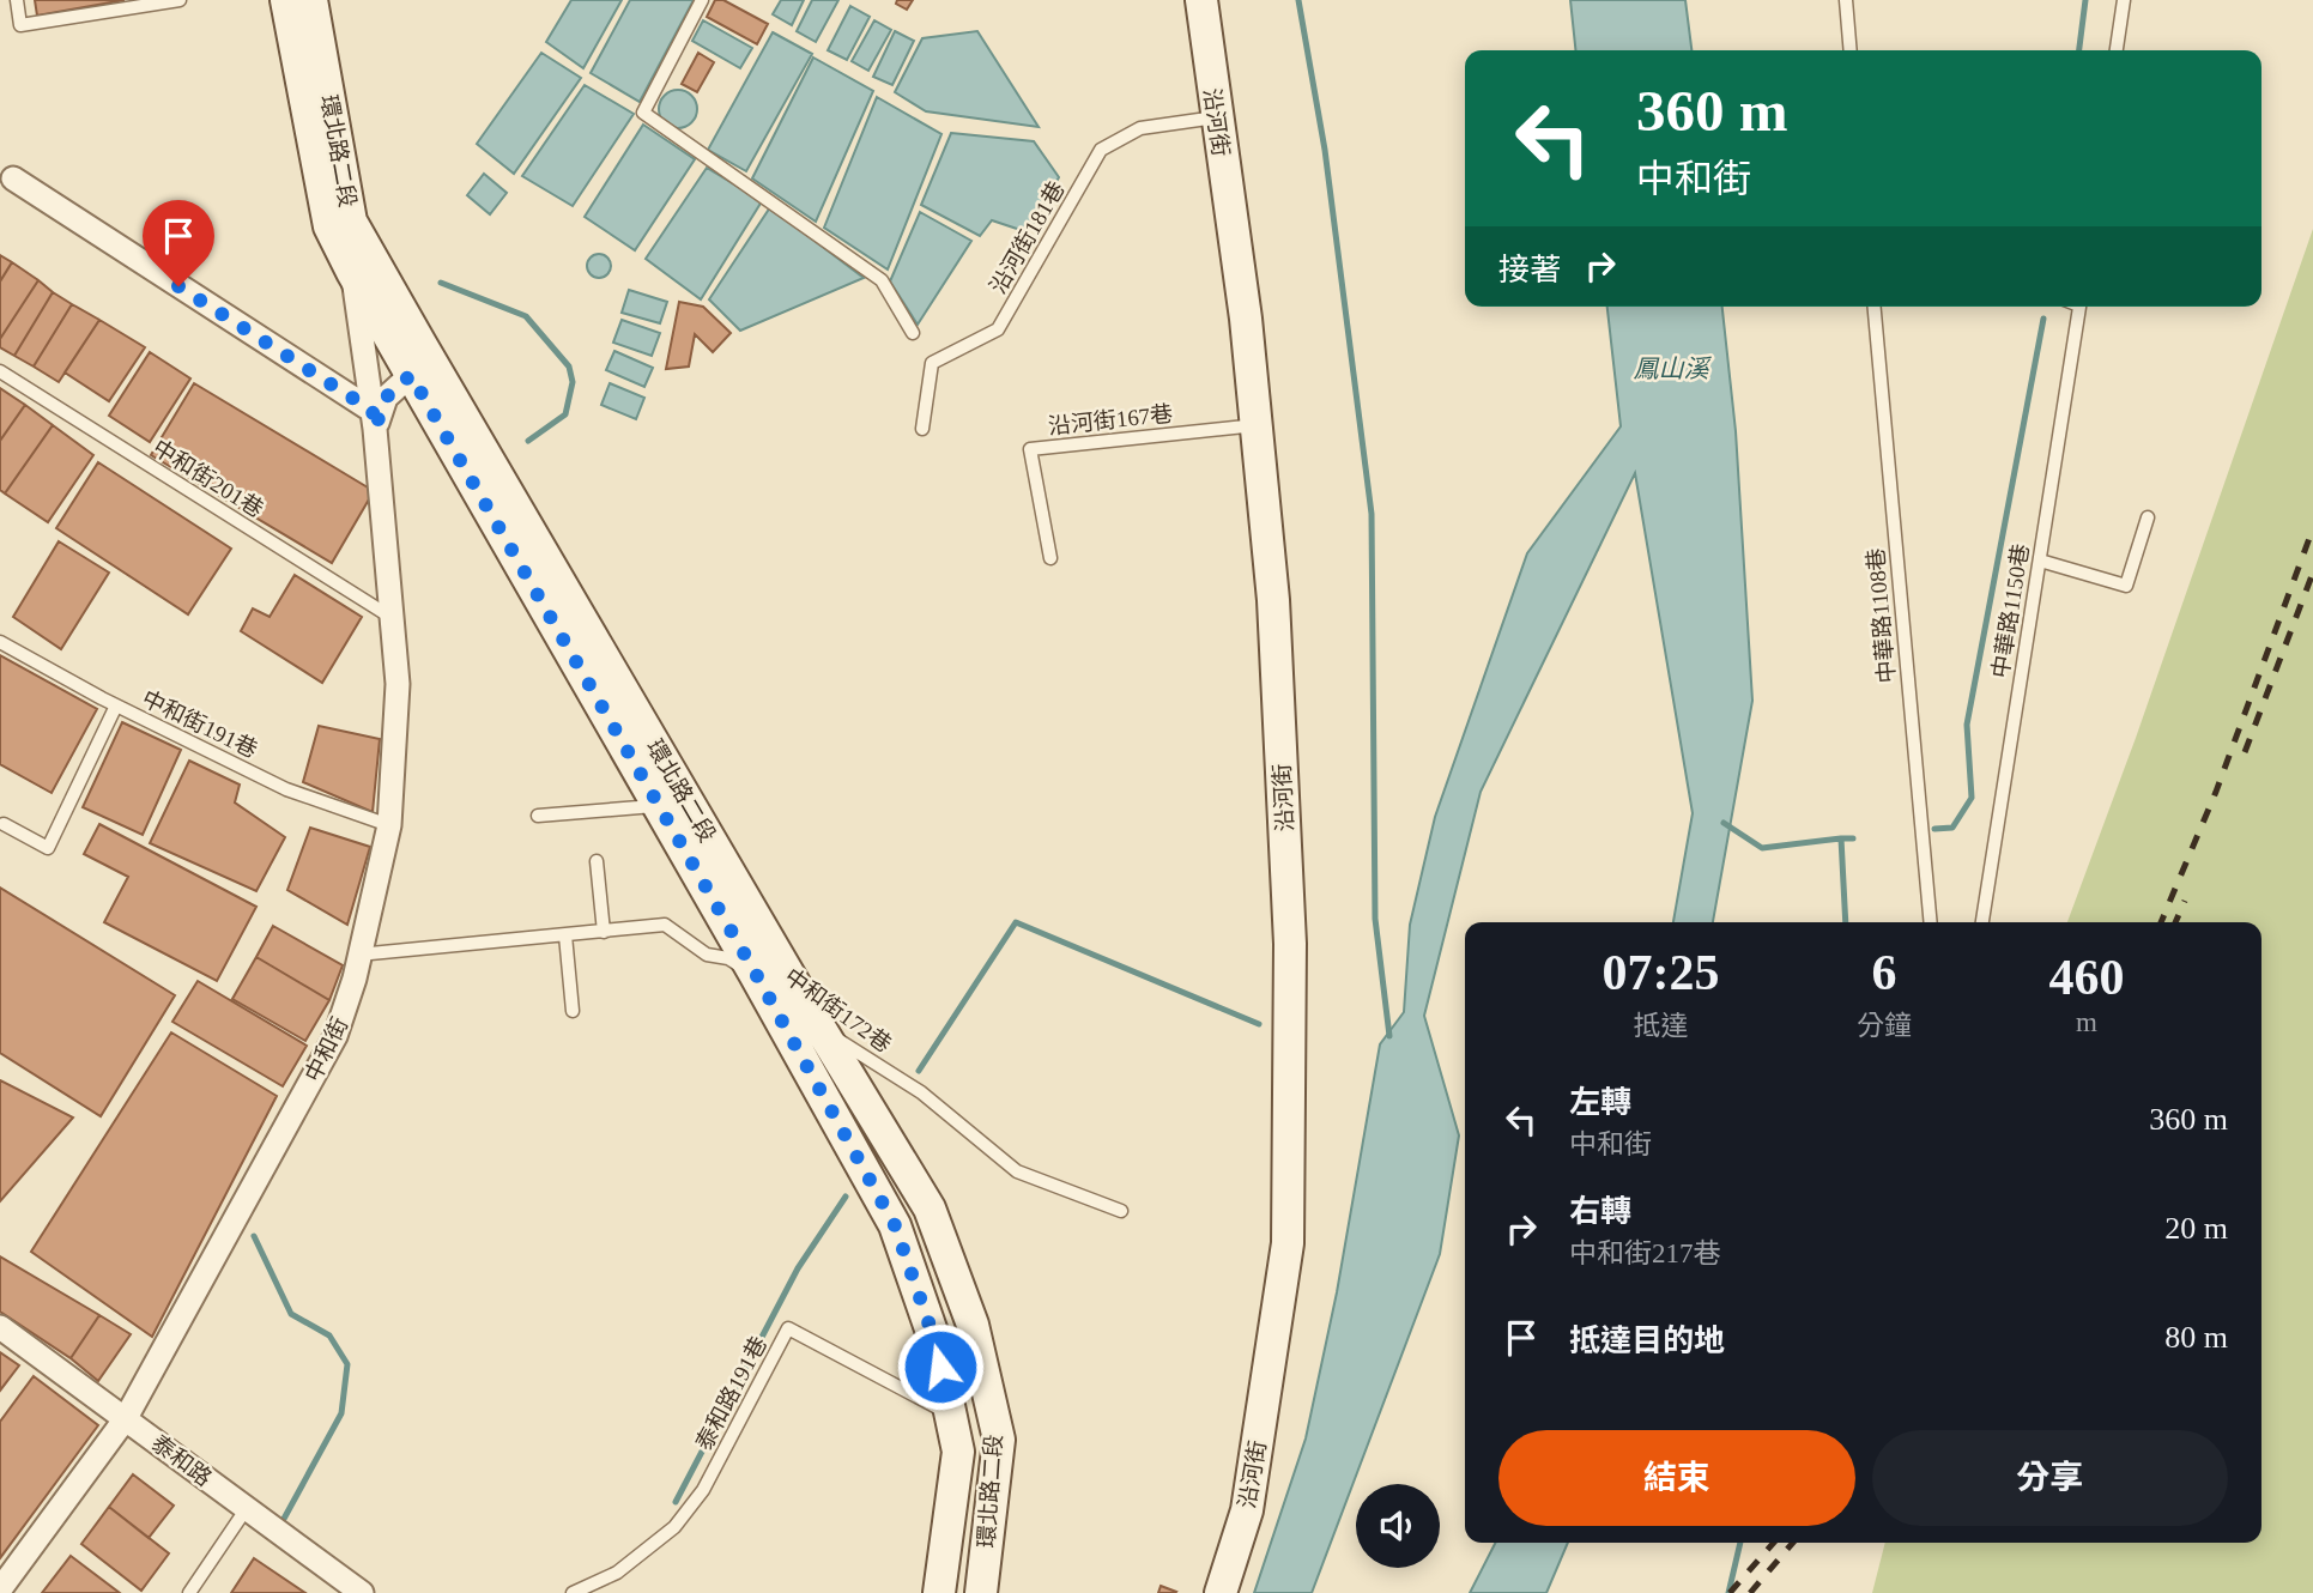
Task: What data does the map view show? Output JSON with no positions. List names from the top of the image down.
{
  "streets": {
    "street": [
      "沿河街",
      "環北路二段",
      "中和街",
      "泰和路"
    ],
    "lane": [
      "沿河街181巷",
      "沿河街167巷",
      "中和街201巷",
      "中華路1150巷",
      "中華路1108巷",
      "中和街191巷",
      "中和街172巷",
      "泰和路191巷"
    ]
  },
  "crossings": [
    ["沿河街", "沿河街181巷"],
    ["沿河街", "沿河街167巷"],
    ["環北路二段", "中和街172巷"],
    ["環北路二段", "中和街"],
    ["環北路二段", "泰和路191巷"],
    ["中和街201巷", "中和街"],
    ["中和街191巷", "中和街"],
    ["中和街172巷", "中和街"],
    ["中和街", "泰和路"]
  ],
  "water": ["鳳山溪"],
  "page": {
    "turn": ["360 m", "中和街"],
    "then": "接著",
    "eta": [
      "07:25",
      "抵達",
      "6",
      "分鐘",
      "460",
      "m"
    ],
    "list": [
      {
        "name": "左轉",
        "note": "中和街",
        "value": "360 m"
      },
      {
        "name": "右轉",
        "note": "中和街217巷",
        "value": "20 m"
      },
      {
        "name": "抵達目的地",
        "value": "80 m"
      }
    ],
    "buttons": ["結束", "分享"]
  }
}
